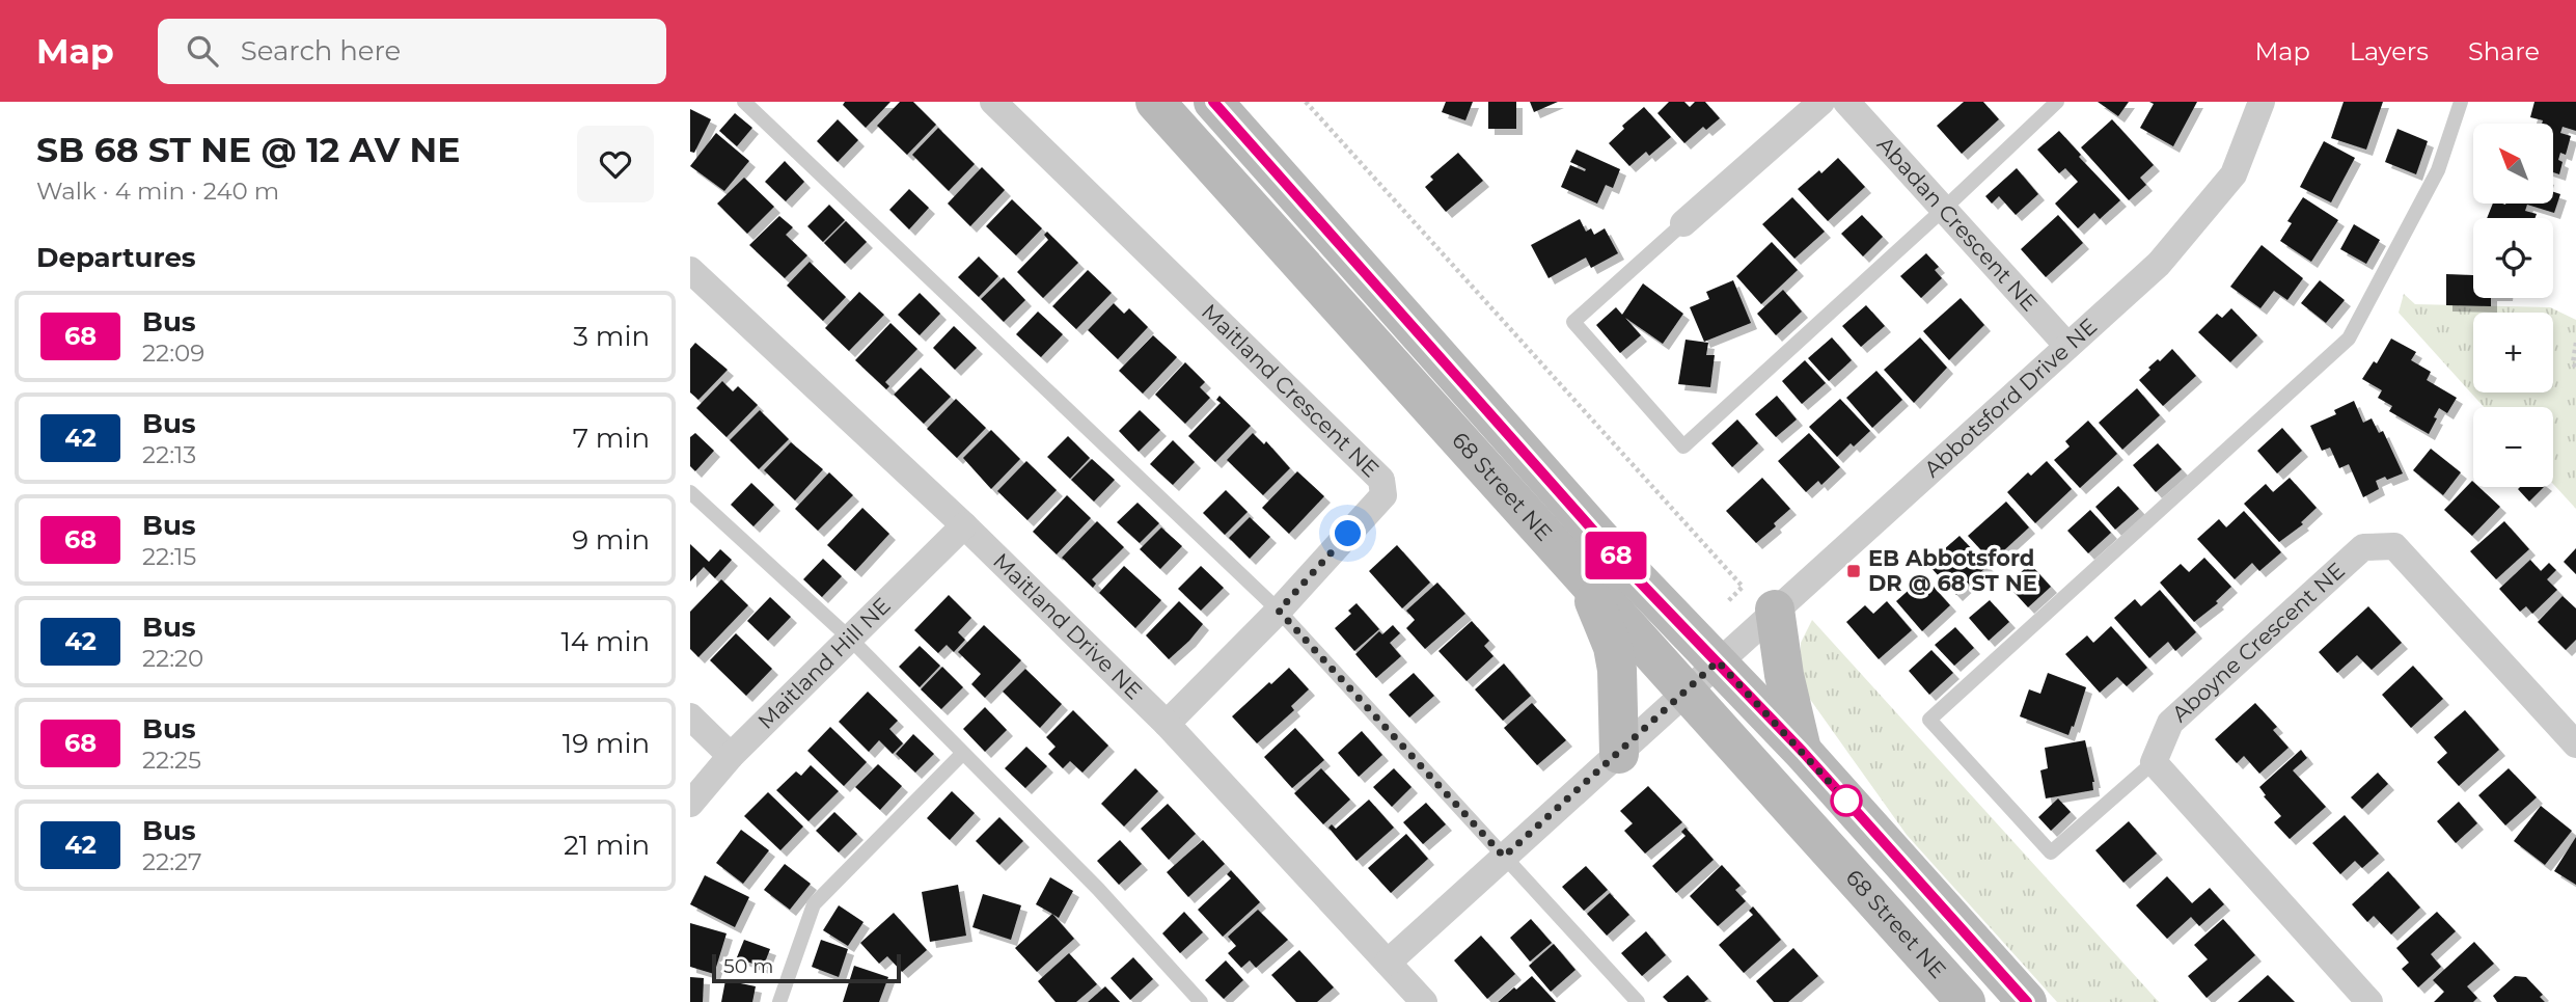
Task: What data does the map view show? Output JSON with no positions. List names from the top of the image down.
{
  "streets": {
    "main road": ["68 Street NE"],
    "street": [
      "Abadan Crescent NE",
      "Maitland Crescent NE",
      "Abbotsford Drive NE",
      "Maitland Drive NE",
      "Aboyne Crescent NE",
      "Maitland Hill NE"
    ]
  },
  "crossings": [
    ["Abadan Crescent NE", "Abbotsford Drive NE"],
    ["Maitland Crescent NE", "Maitland Drive NE"],
    ["Abbotsford Drive NE", "68 Street NE"],
    ["Abbotsford Drive NE", "Maitland Drive NE"],
    ["Maitland Drive NE", "Maitland Hill NE"]
  ],
  "places": {
    "transit": ["EB Abbotsford DR @ 68 ST NE"]
  },
  "lines": ["bus line 68"],
  "scale_bar": "50 m",
  "north": "top left",
  "page": {
    "header": "Map",
    "search": "Search here",
    "nav": ["Map", "Layers", "Share"],
    "heading": [
      ["SB 68 ST NE @ 12 AV NE", "Walk · 4 min · 240 m"],
      "Departures"
    ],
    "on_map": "68",
    "map_buttons": ["+", "−"],
    "list": [
      {
        "mark": "68",
        "name": "Bus",
        "note": "22:09",
        "value": "3 min"
      },
      {
        "mark": "42",
        "name": "Bus",
        "note": "22:13",
        "value": "7 min"
      },
      {
        "mark": "68",
        "name": "Bus",
        "note": "22:15",
        "value": "9 min"
      },
      {
        "mark": "42",
        "name": "Bus",
        "note": "22:20",
        "value": "14 min"
      },
      {
        "mark": "68",
        "name": "Bus",
        "note": "22:25",
        "value": "19 min"
      },
      {
        "mark": "42",
        "name": "Bus",
        "note": "22:27",
        "value": "21 min"
      }
    ],
    "scale": "50 m"
  }
}
